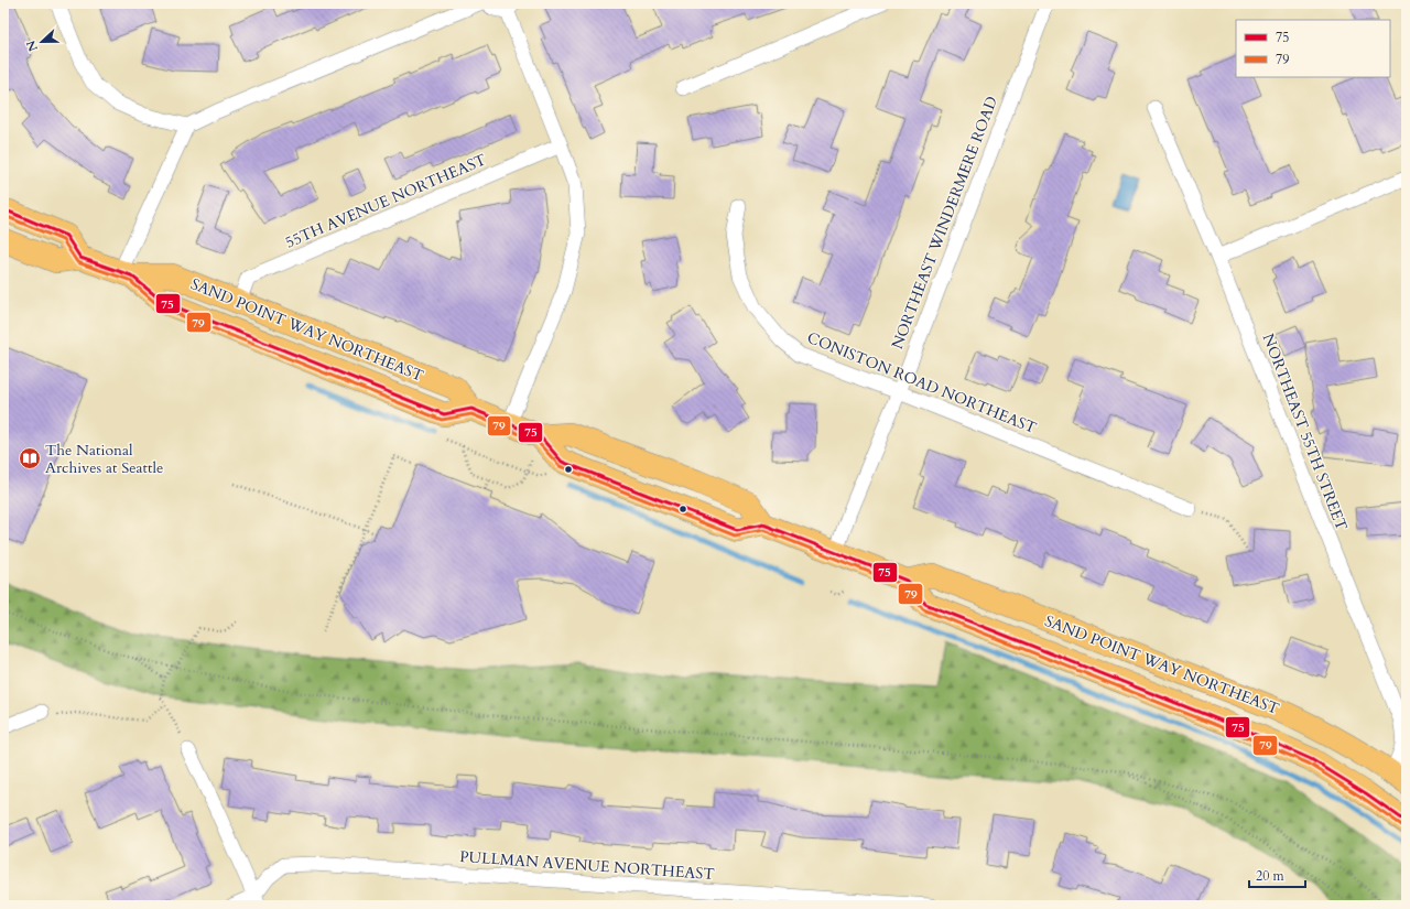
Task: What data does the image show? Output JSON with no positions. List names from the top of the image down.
{
  "streets": {
    "main road": ["SAND POINT WAY NORTHEAST"],
    "street": [
      "55TH AVENUE NORTHEAST",
      "NORTHEAST WINDERMERE ROAD",
      "CONISTON ROAD NORTHEAST",
      "NORTHEAST 55TH STREET",
      "PULLMAN AVENUE NORTHEAST"
    ]
  },
  "crossings": [
    ["55TH AVENUE NORTHEAST", "SAND POINT WAY NORTHEAST"],
    ["NORTHEAST WINDERMERE ROAD", "SAND POINT WAY NORTHEAST"],
    ["NORTHEAST WINDERMERE ROAD", "CONISTON ROAD NORTHEAST"],
    ["SAND POINT WAY NORTHEAST", "NORTHEAST 55TH STREET"]
  ],
  "places": {
    "library": ["The National Archives at Seattle"]
  },
  "lines": ["transit line 75", "transit line 79"],
  "legend": ["75", "79"],
  "scale_bar": "20 m",
  "north": "left"
}
